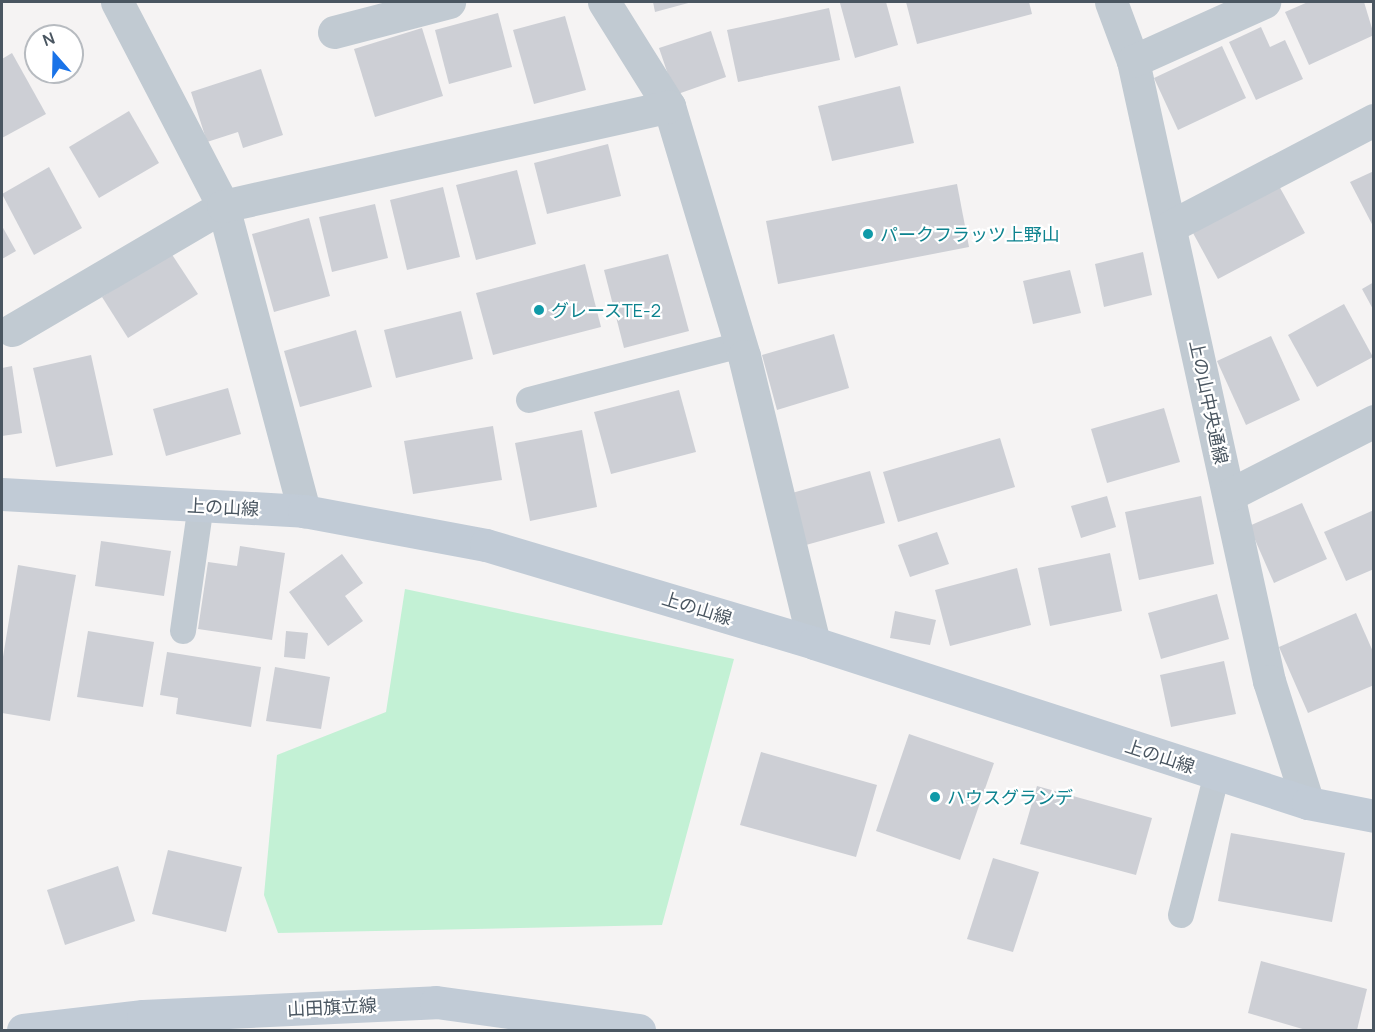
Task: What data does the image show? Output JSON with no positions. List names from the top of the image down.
{
  "streets": {
    "street": ["上の山中央通線", "上の山線", "山田旗立線"]
  },
  "crossings": [
    ["上の山中央通線", "上の山線"]
  ],
  "places": ["パークフラッツ上野山", "グレースTE-2", "ハウスグランデ"],
  "north": "top"
}
